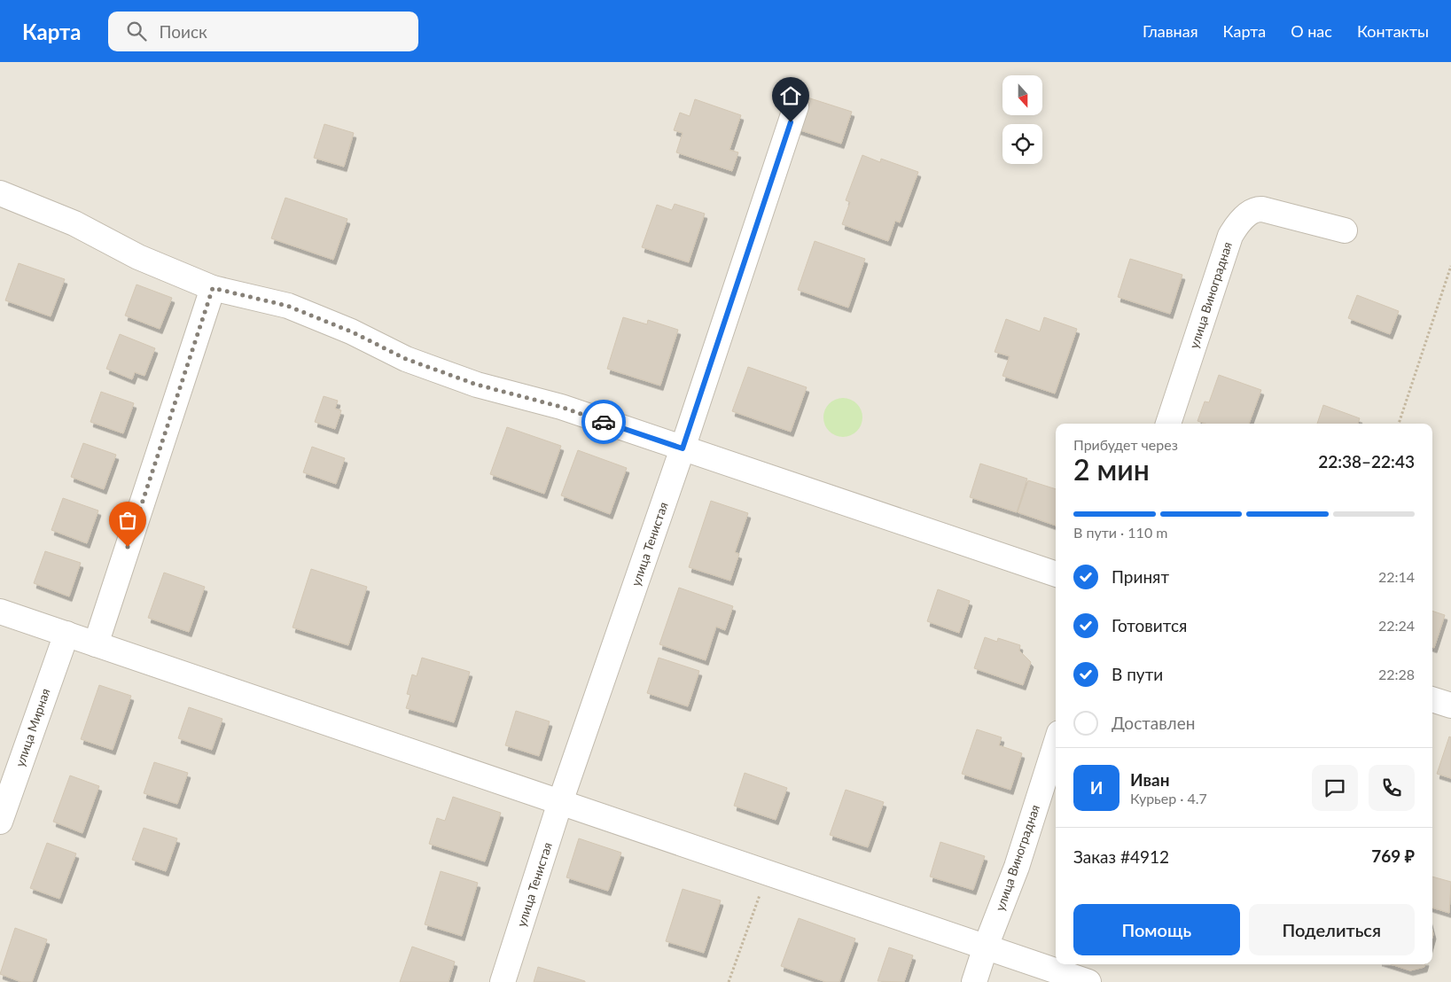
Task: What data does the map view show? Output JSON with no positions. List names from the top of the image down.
{
  "streets": {
    "lane": ["улица Виноградная", "улица Тенистая", "улица Мирная"]
  },
  "north": "bottom",
  "page": {
    "header": "Карта",
    "search": "Поиск",
    "nav": [
      "Главная",
      "Карта",
      "О нас",
      "Контакты"
    ],
    "heading": ["2 мин", "Прибудет через", "22:38–22:43"],
    "panel": [
      "Иван",
      "Курьер · 4.7",
      "Заказ #4912",
      "769 ₽"
    ],
    "bar": "В пути · 110 m",
    "list": [
      ["Принят", "22:14"],
      ["Готовится", "22:24"],
      ["В пути", "22:28"],
      "Доставлен"
    ],
    "round": "И",
    "buttons": ["Помощь", "Поделиться"]
  }
}
